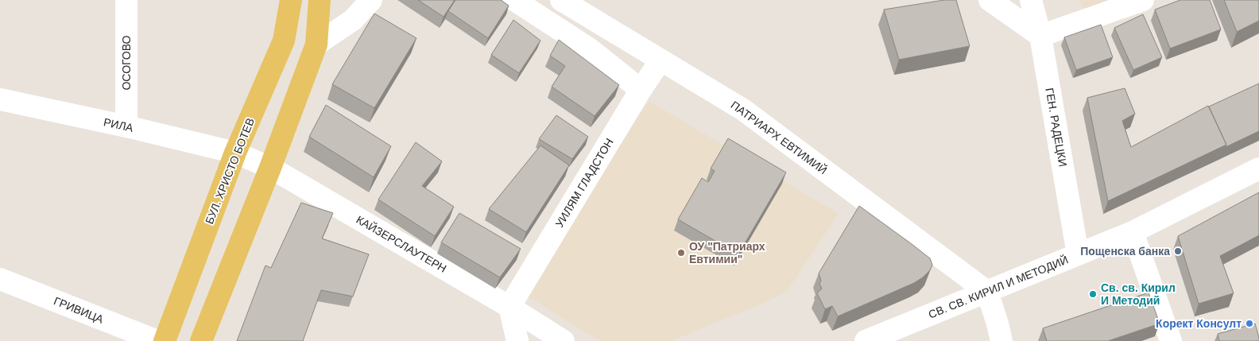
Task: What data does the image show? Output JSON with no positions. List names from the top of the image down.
{
  "streets": {
    "main road": ["БУЛ. ХРИСТО БОТЕВ"],
    "street": [
      "ОСОГОВО",
      "РИЛА",
      "ГЕН. РАДЕЦКИ",
      "ПАТРИАРХ ЕВТИМИЙ",
      "УИЛЯМ ГЛАДСТОН",
      "КАЙЗЕРСЛАУТЕРН",
      "СВ. СВ. КИРИЛ И МЕТОДИЙ",
      "ГРИВИЦА"
    ]
  },
  "crossings": [
    ["ОСОГОВО", "РИЛА"],
    ["РИЛА", "БУЛ. ХРИСТО БОТЕВ"],
    ["РИЛА", "КАЙЗЕРСЛАУТЕРН"],
    ["ГЕН. РАДЕЦКИ", "СВ. СВ. КИРИЛ И МЕТОДИЙ"],
    ["ПАТРИАРХ ЕВТИМИЙ", "УИЛЯМ ГЛАДСТОН"],
    ["ПАТРИАРХ ЕВТИМИЙ", "СВ. СВ. КИРИЛ И МЕТОДИЙ"],
    ["БУЛ. ХРИСТО БОТЕВ", "КАЙЗЕРСЛАУТЕРН"],
    ["УИЛЯМ ГЛАДСТОН", "КАЙЗЕРСЛАУТЕРН"]
  ],
  "places": [
    "Пощенска банка",
    "ОУ \"Патриарх Евтимии\"",
    "Св. св. Кирил И Методий",
    "Корект Консулт"
  ]
}
